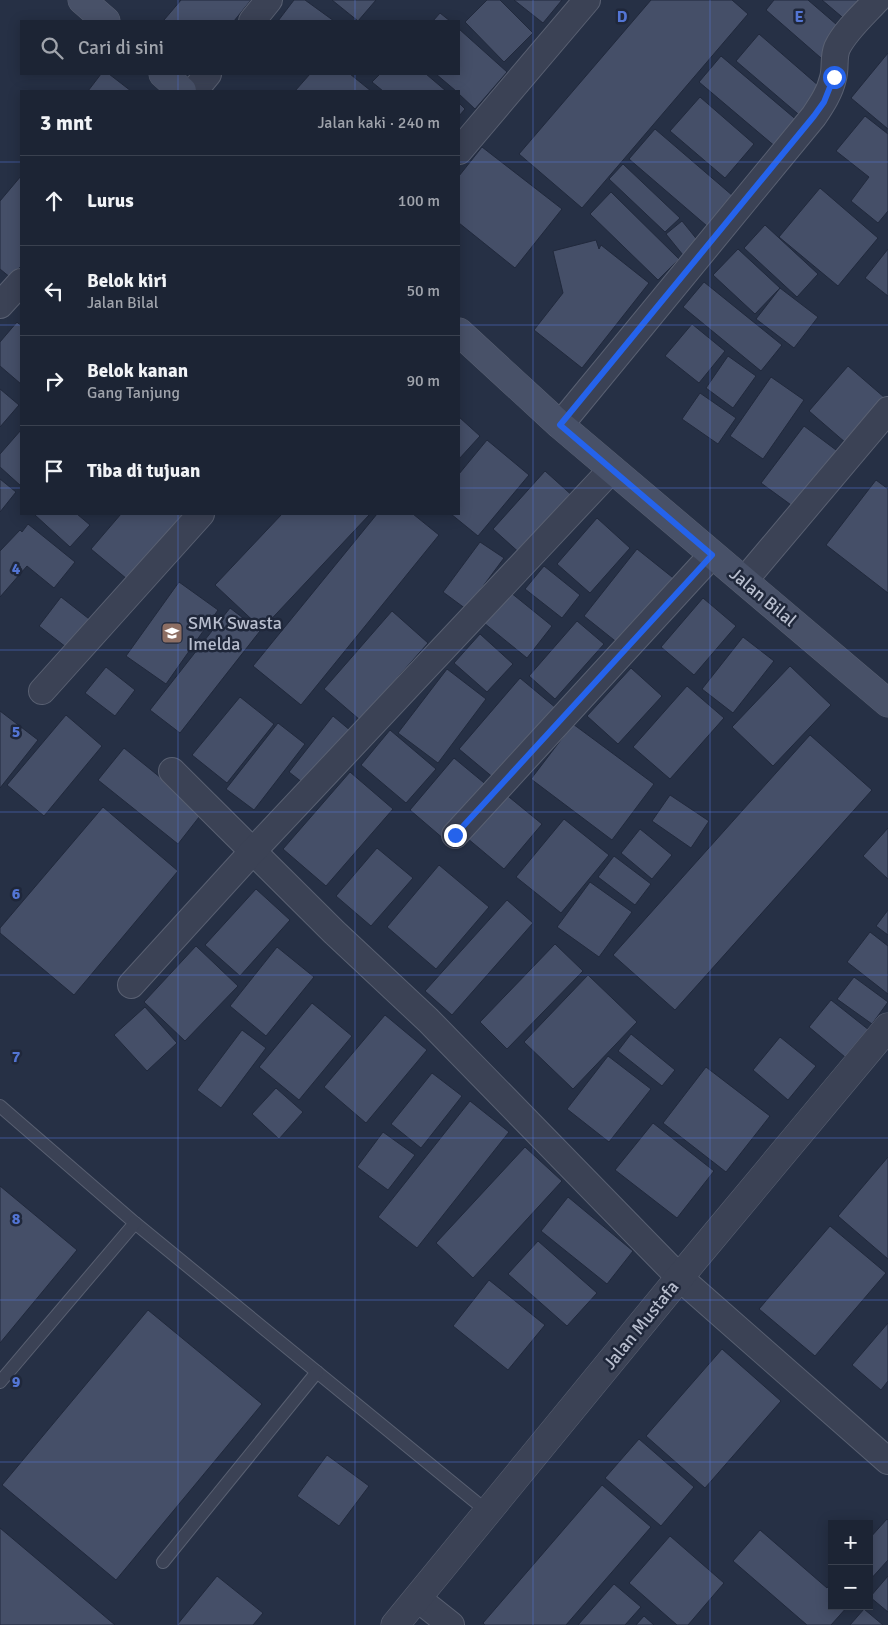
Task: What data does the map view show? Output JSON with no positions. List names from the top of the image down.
{
  "streets": {
    "main road": ["Jalan Bilal"],
    "street": ["Jalan Mustafa"]
  },
  "places": {
    "school or university": ["SMK Swasta Imelda"]
  },
  "page": {
    "search": "Cari di sini",
    "heading": ["3 mnt", "Jalan kaki · 240 m"],
    "list": [
      ["Lurus", "100 m"],
      ["Belok kiri", "Jalan Bilal", "50 m"],
      ["Belok kanan", "Gang Tanjung", "90 m"],
      "Tiba di tujuan"
    ],
    "map_buttons": ["+", "−"]
  },
  "grid": {
    "columns": ["D", "E"],
    "rows": [
      "4",
      "5",
      "6",
      "7",
      "8",
      "9"
    ]
  }
}
